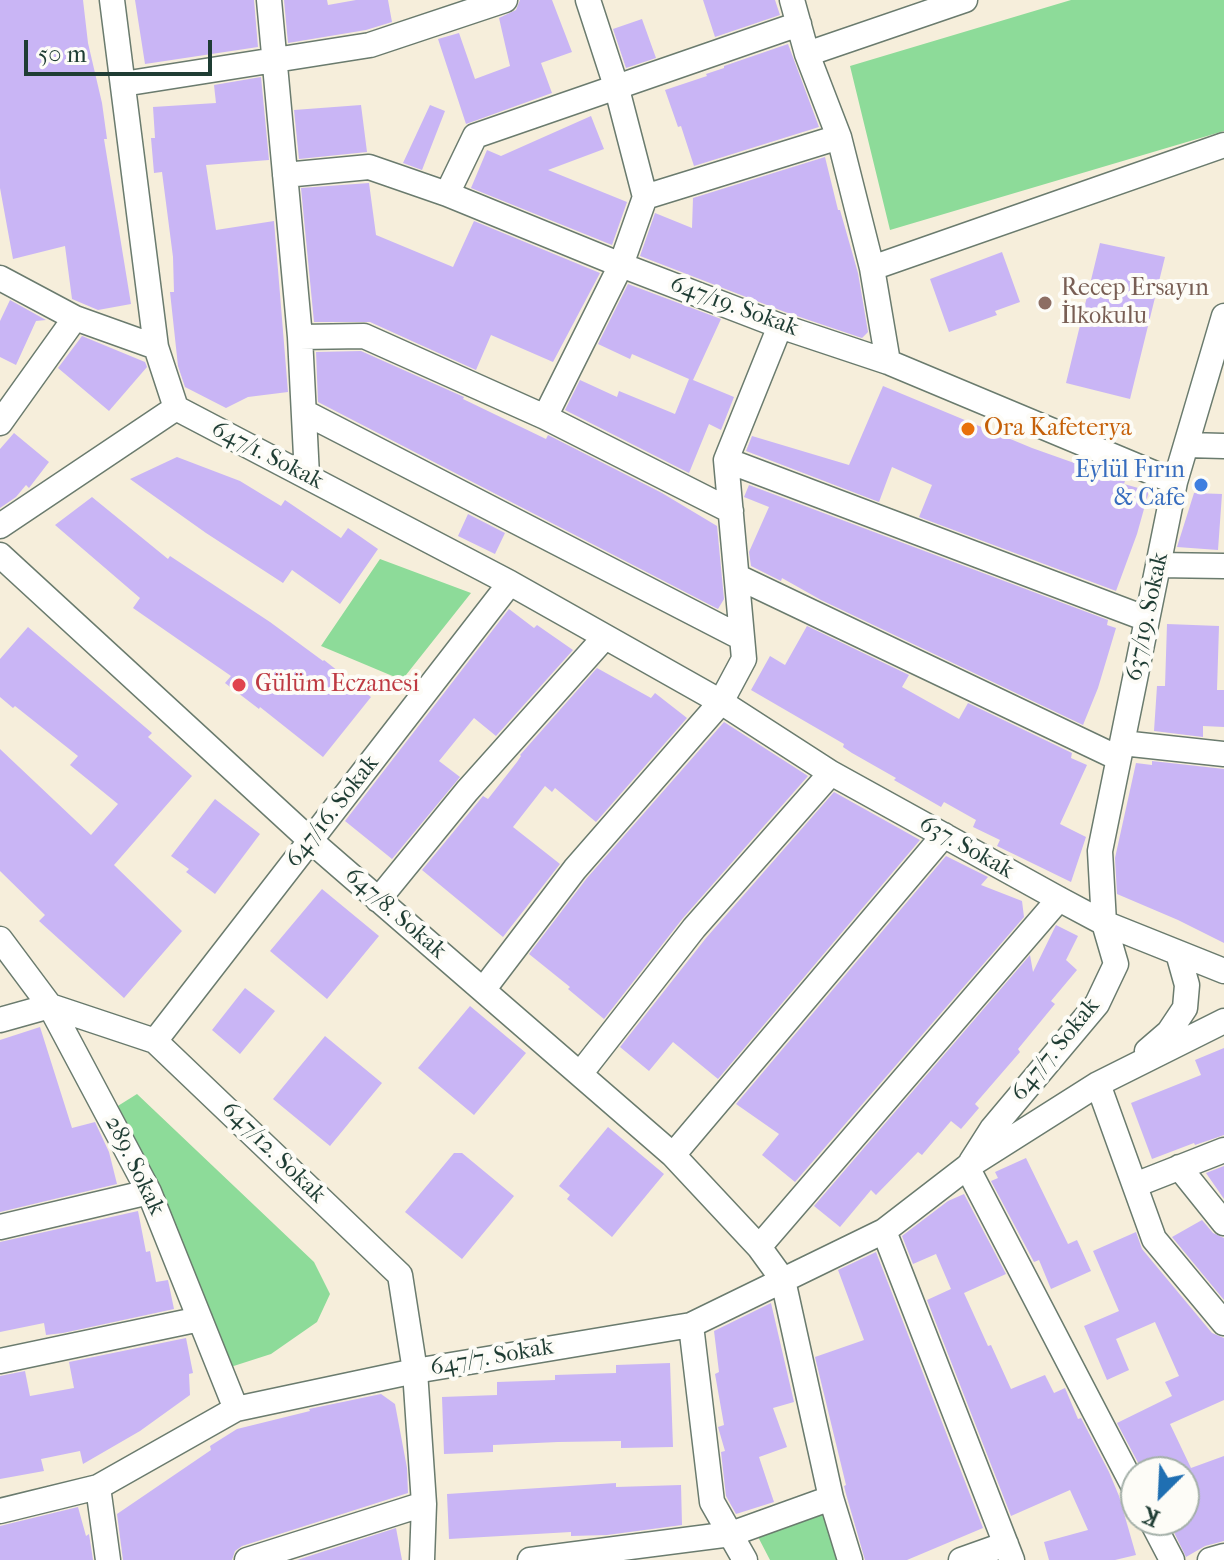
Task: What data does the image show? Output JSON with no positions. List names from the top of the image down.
{
  "streets": {
    "street": [
      "647/19. Sokak",
      "647/1. Sokak",
      "637/19. Sokak",
      "647/16. Sokak",
      "637. Sokak",
      "647/8. Sokak",
      "647/7. Sokak",
      "647/12. Sokak",
      "289. Sokak"
    ]
  },
  "crossings": [
    ["647/19. Sokak", "637/19. Sokak"],
    ["647/1. Sokak", "647/16. Sokak"],
    ["647/1. Sokak", "637. Sokak"],
    ["637/19. Sokak", "637. Sokak"],
    ["637/19. Sokak", "647/7. Sokak"],
    ["647/16. Sokak", "647/8. Sokak"],
    ["647/16. Sokak", "647/12. Sokak"],
    ["637. Sokak", "647/7. Sokak"],
    ["647/8. Sokak", "647/7. Sokak"],
    ["647/7. Sokak", "647/12. Sokak"],
    ["647/7. Sokak", "289. Sokak"],
    ["647/12. Sokak", "289. Sokak"]
  ],
  "places": [
    "Recep Ersayın İlkokulu",
    "Ora Kafeterya",
    "Eylül Fırın & Cafe",
    "Gülüm Eczanesi"
  ],
  "scale_bar": "50 m",
  "north": "bottom left"
}
